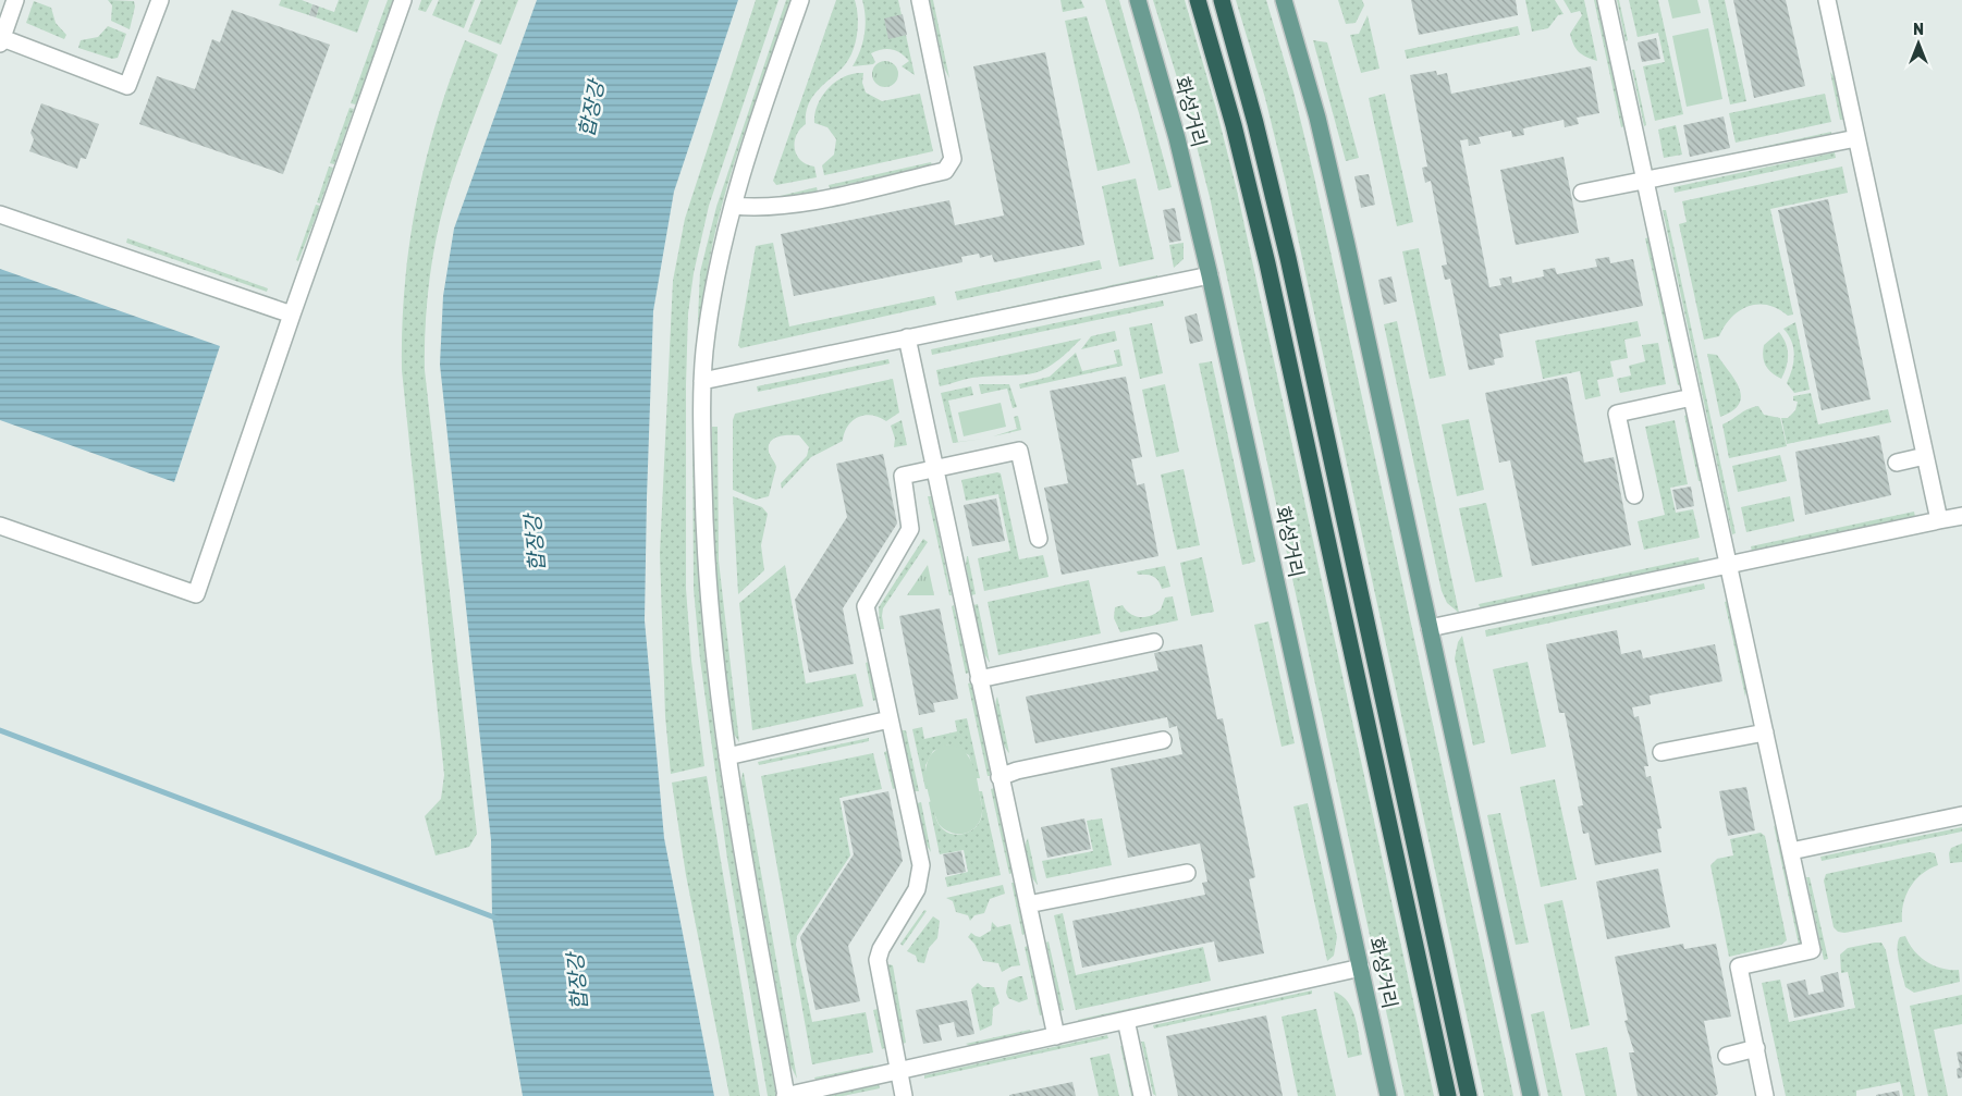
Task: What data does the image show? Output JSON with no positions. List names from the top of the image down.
{
  "streets": {
    "highway": ["화성거리"]
  },
  "water": ["합장강"],
  "north": "top"
}
